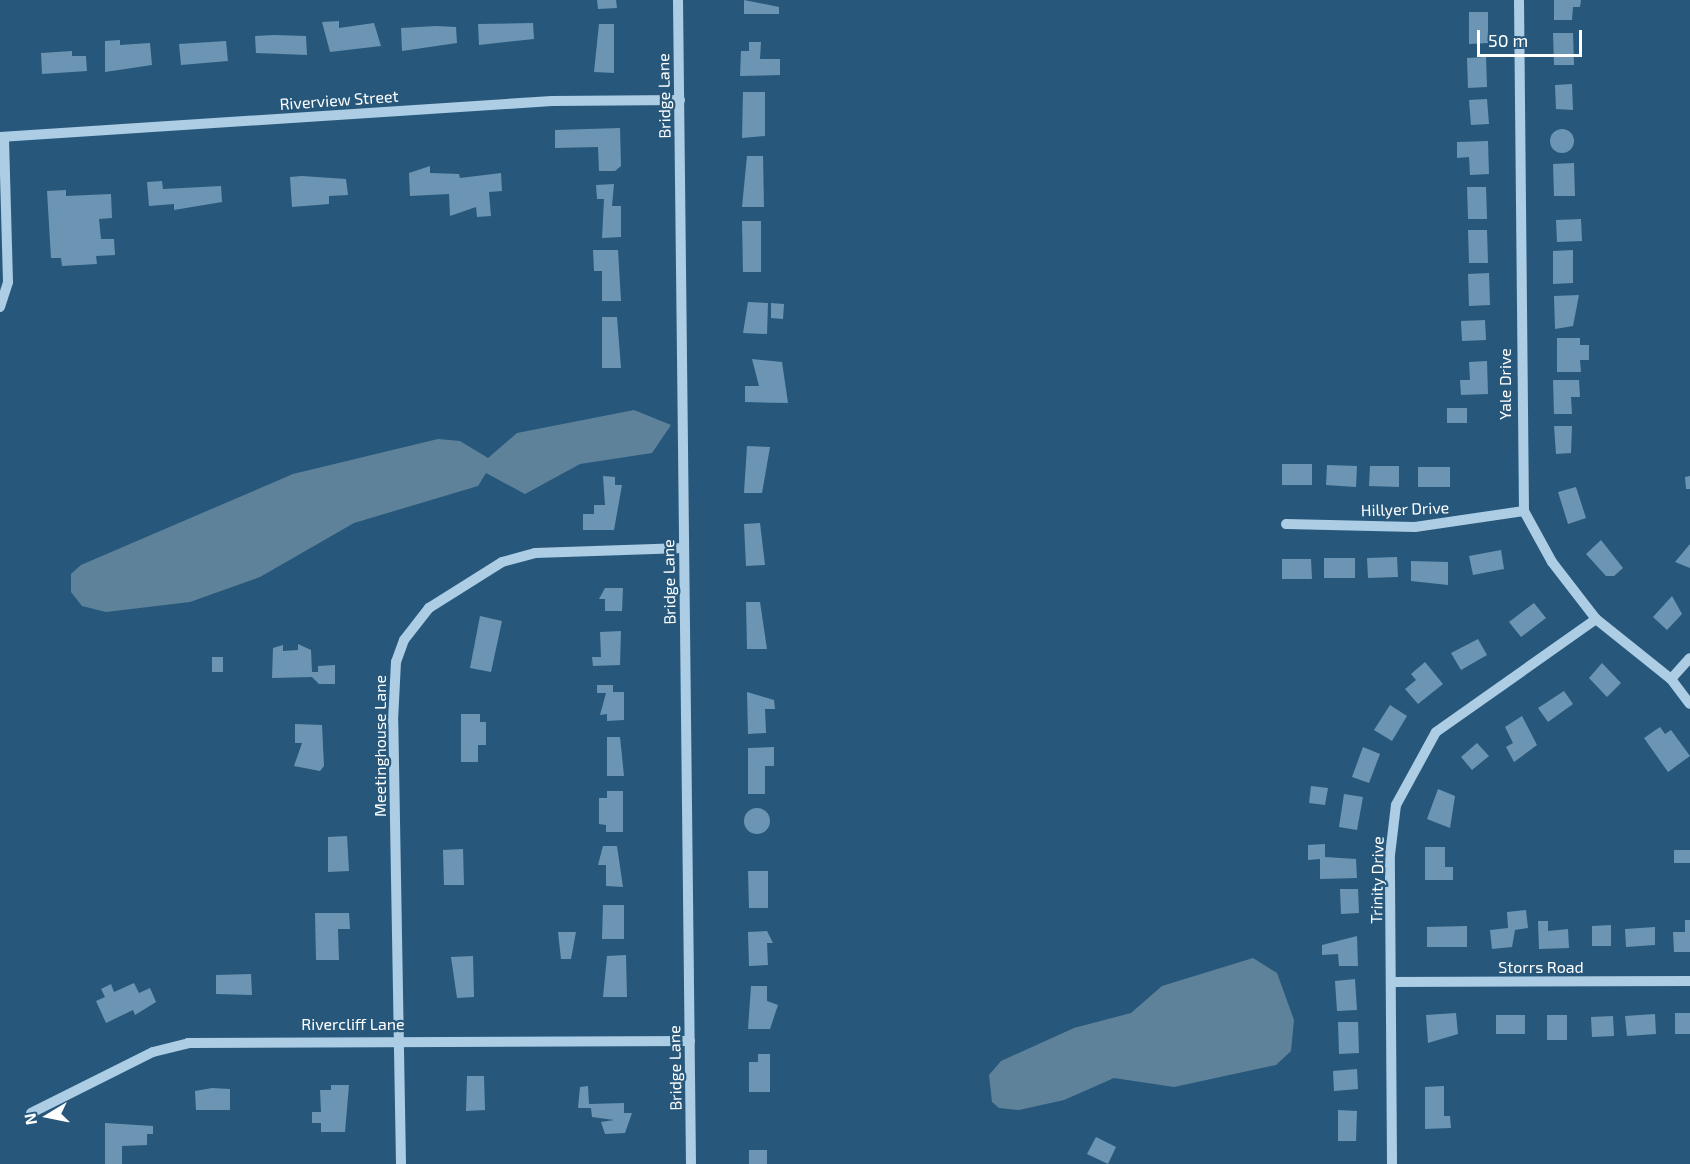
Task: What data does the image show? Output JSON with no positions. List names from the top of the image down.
{
  "streets": {
    "street": [
      "Bridge Lane",
      "Riverview Street",
      "Yale Drive",
      "Hillyer Drive",
      "Meetinghouse Lane",
      "Trinity Drive",
      "Storrs Road",
      "Rivercliff Lane"
    ]
  },
  "crossings": [
    ["Bridge Lane", "Riverview Street"],
    ["Bridge Lane", "Meetinghouse Lane"],
    ["Bridge Lane", "Rivercliff Lane"],
    ["Yale Drive", "Hillyer Drive"],
    ["Yale Drive", "Trinity Drive"],
    ["Meetinghouse Lane", "Rivercliff Lane"],
    ["Trinity Drive", "Storrs Road"]
  ],
  "scale_bar": "50 m",
  "north": "left"
}
